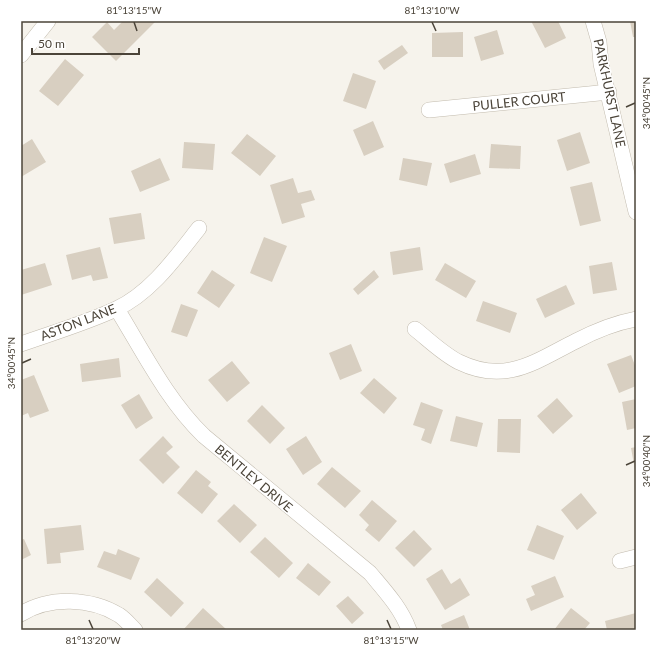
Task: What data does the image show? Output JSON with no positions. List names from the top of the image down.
{
  "streets": {
    "street": [
      "PARKHURST LANE",
      "PULLER COURT",
      "ASTON LANE",
      "BENTLEY DRIVE"
    ]
  },
  "crossings": [
    ["PARKHURST LANE", "PULLER COURT"],
    ["ASTON LANE", "BENTLEY DRIVE"]
  ],
  "scale_bar": "50 m",
  "coordinates": [
    "81°13'15\"W",
    "81°13'10\"W",
    "34°00'45\"N",
    "34°00'40\"N",
    "81°13'20\"W"
  ]
}
